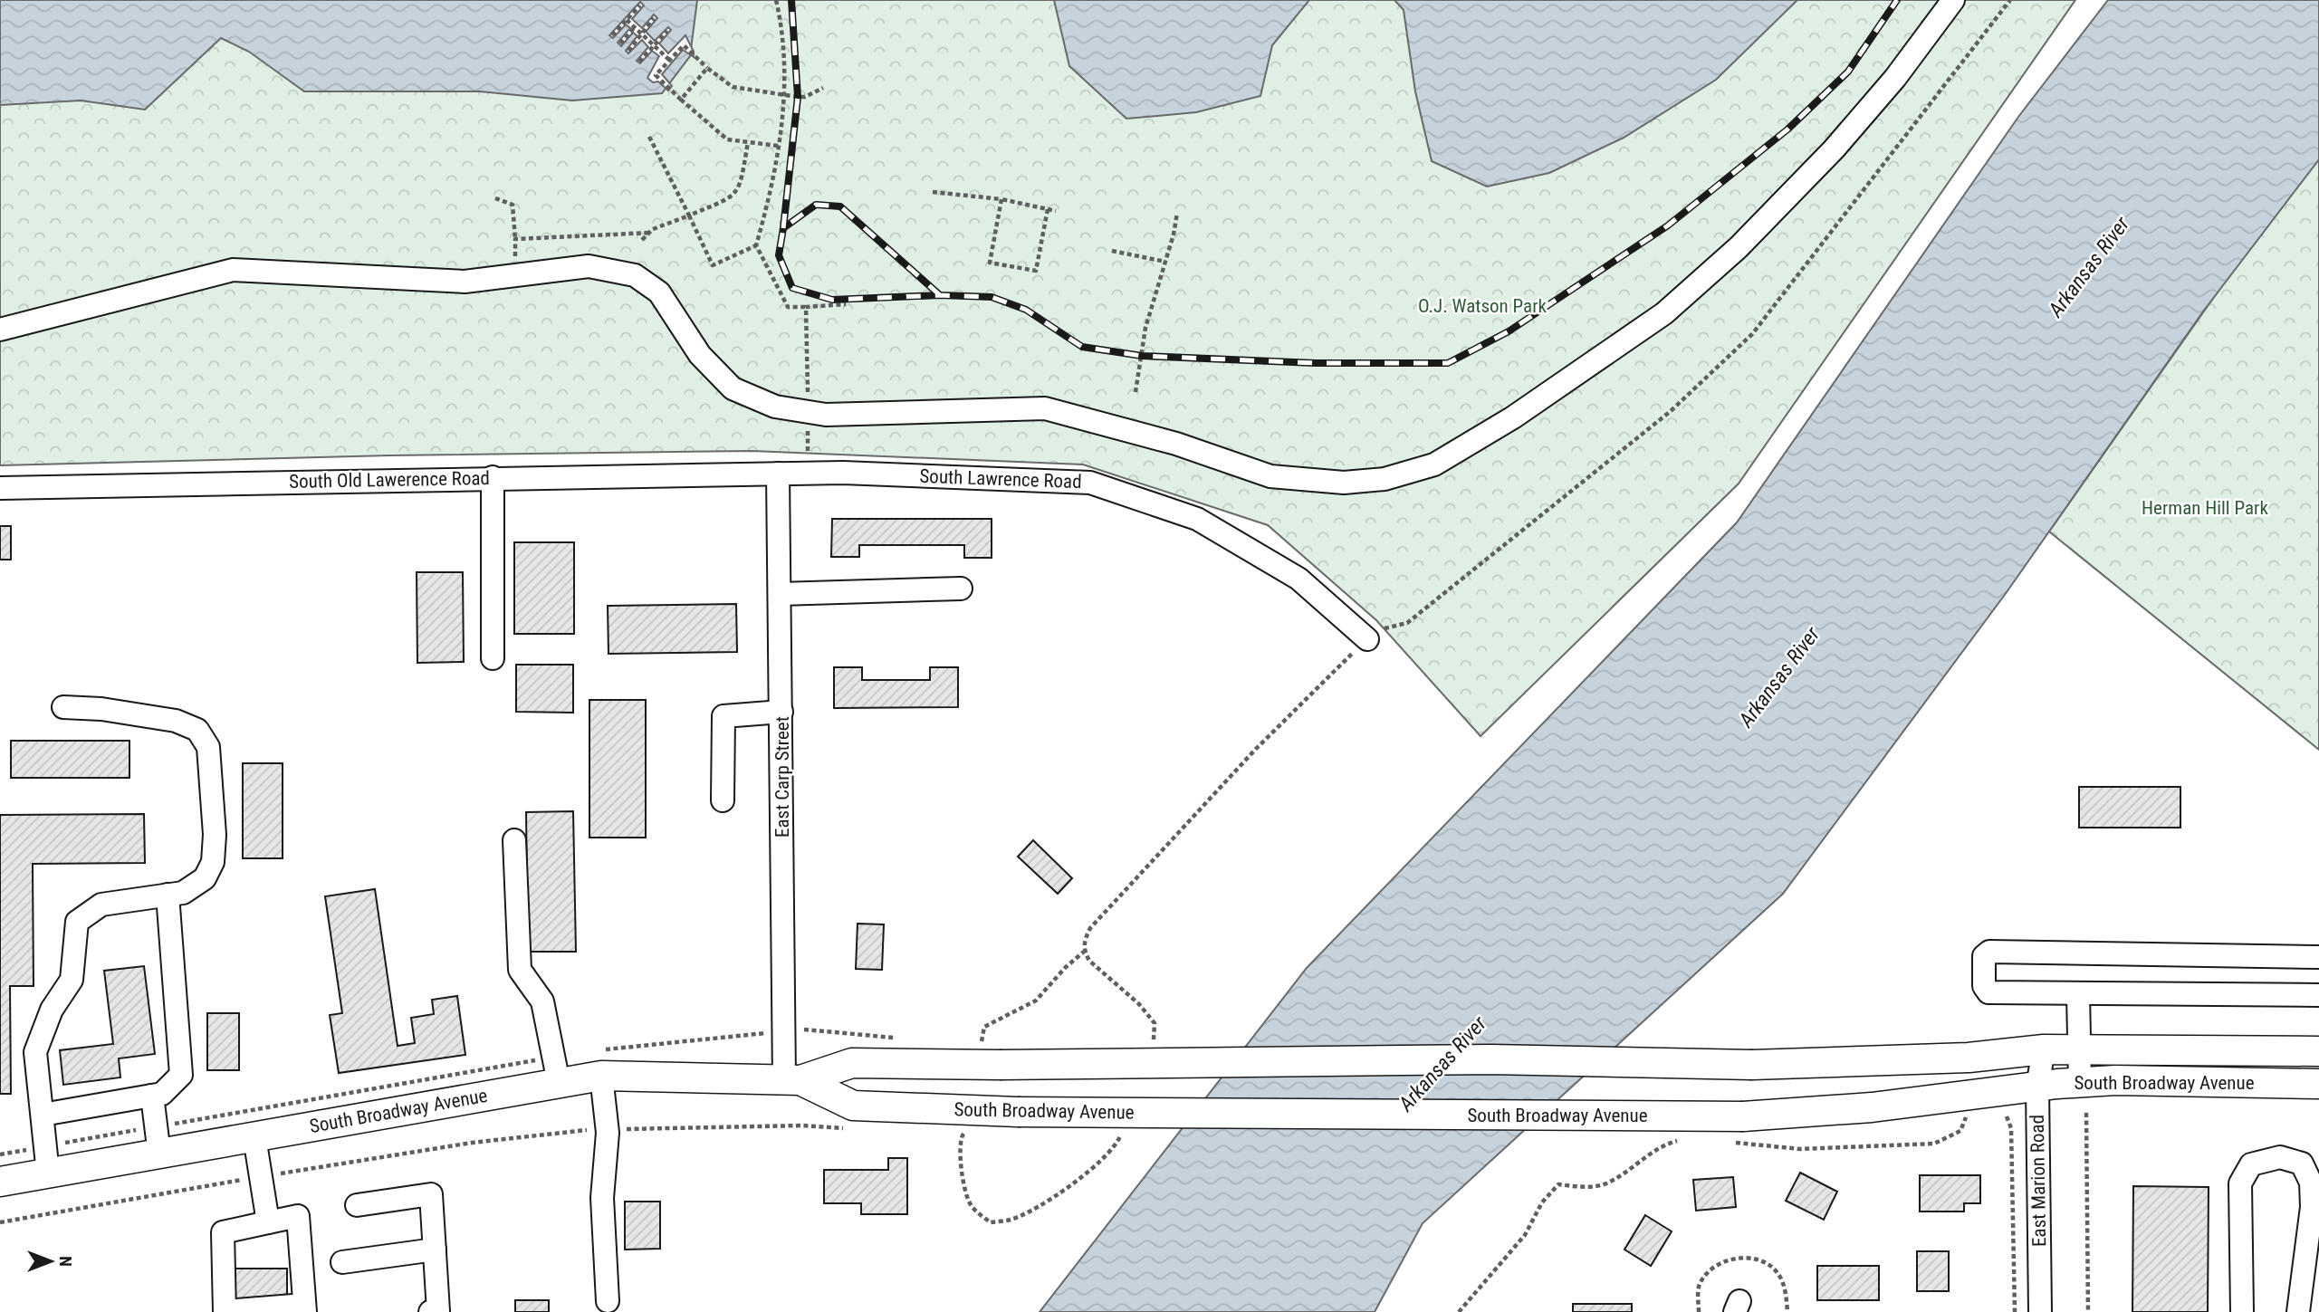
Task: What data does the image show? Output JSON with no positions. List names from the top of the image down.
{
  "streets": {
    "main road": ["South Broadway Avenue"],
    "street": [
      "South Lawrence Road",
      "South Old Lawerence Road",
      "East Carp Street",
      "East Marion Road"
    ]
  },
  "crossings": [
    ["South Lawrence Road", "South Old Lawerence Road"],
    ["South Lawrence Road", "East Carp Street"],
    ["South Old Lawerence Road", "East Carp Street"],
    ["East Carp Street", "South Broadway Avenue"],
    ["South Broadway Avenue", "East Marion Road"]
  ],
  "water": ["Arkansas River"],
  "parks": ["O.J. Watson Park", "Herman Hill Park"],
  "north": "right"
}
